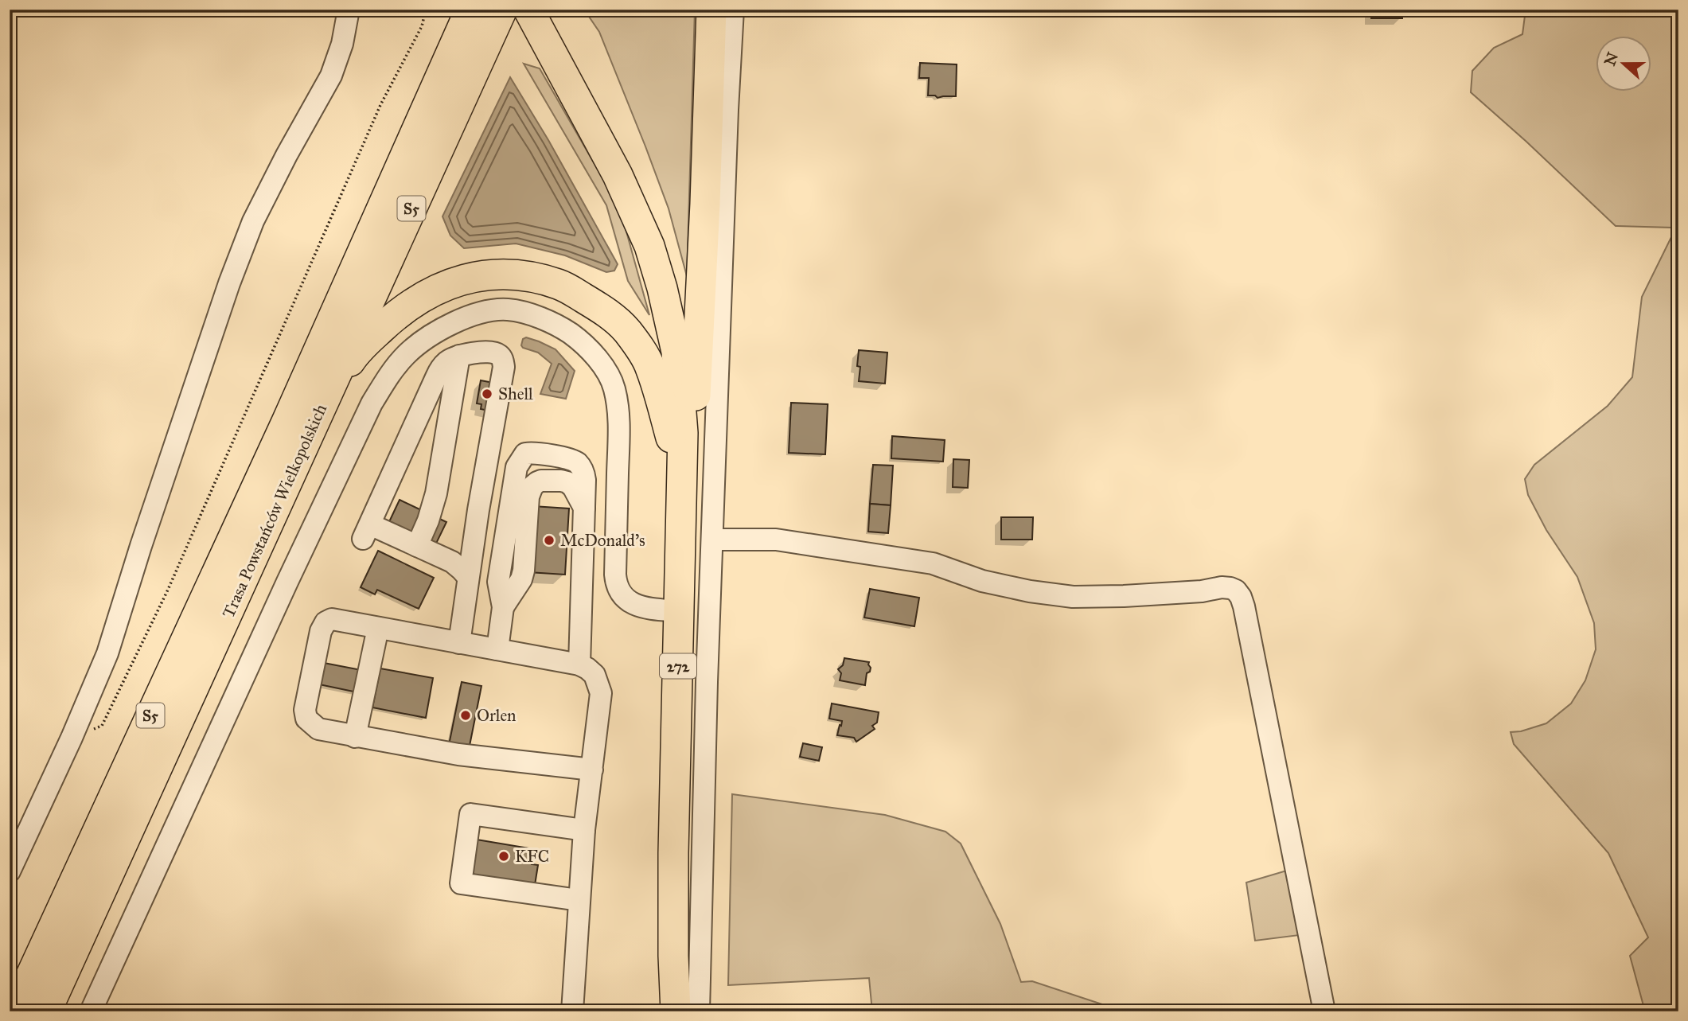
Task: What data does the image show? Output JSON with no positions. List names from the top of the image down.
{
  "streets": {
    "highway": ["S5", "Trasa Powstańców Wielkopolskich", "272"]
  },
  "places": [
    "Shell",
    "McDonald's",
    "Orlen",
    "KFC"
  ],
  "north": "left"
}
